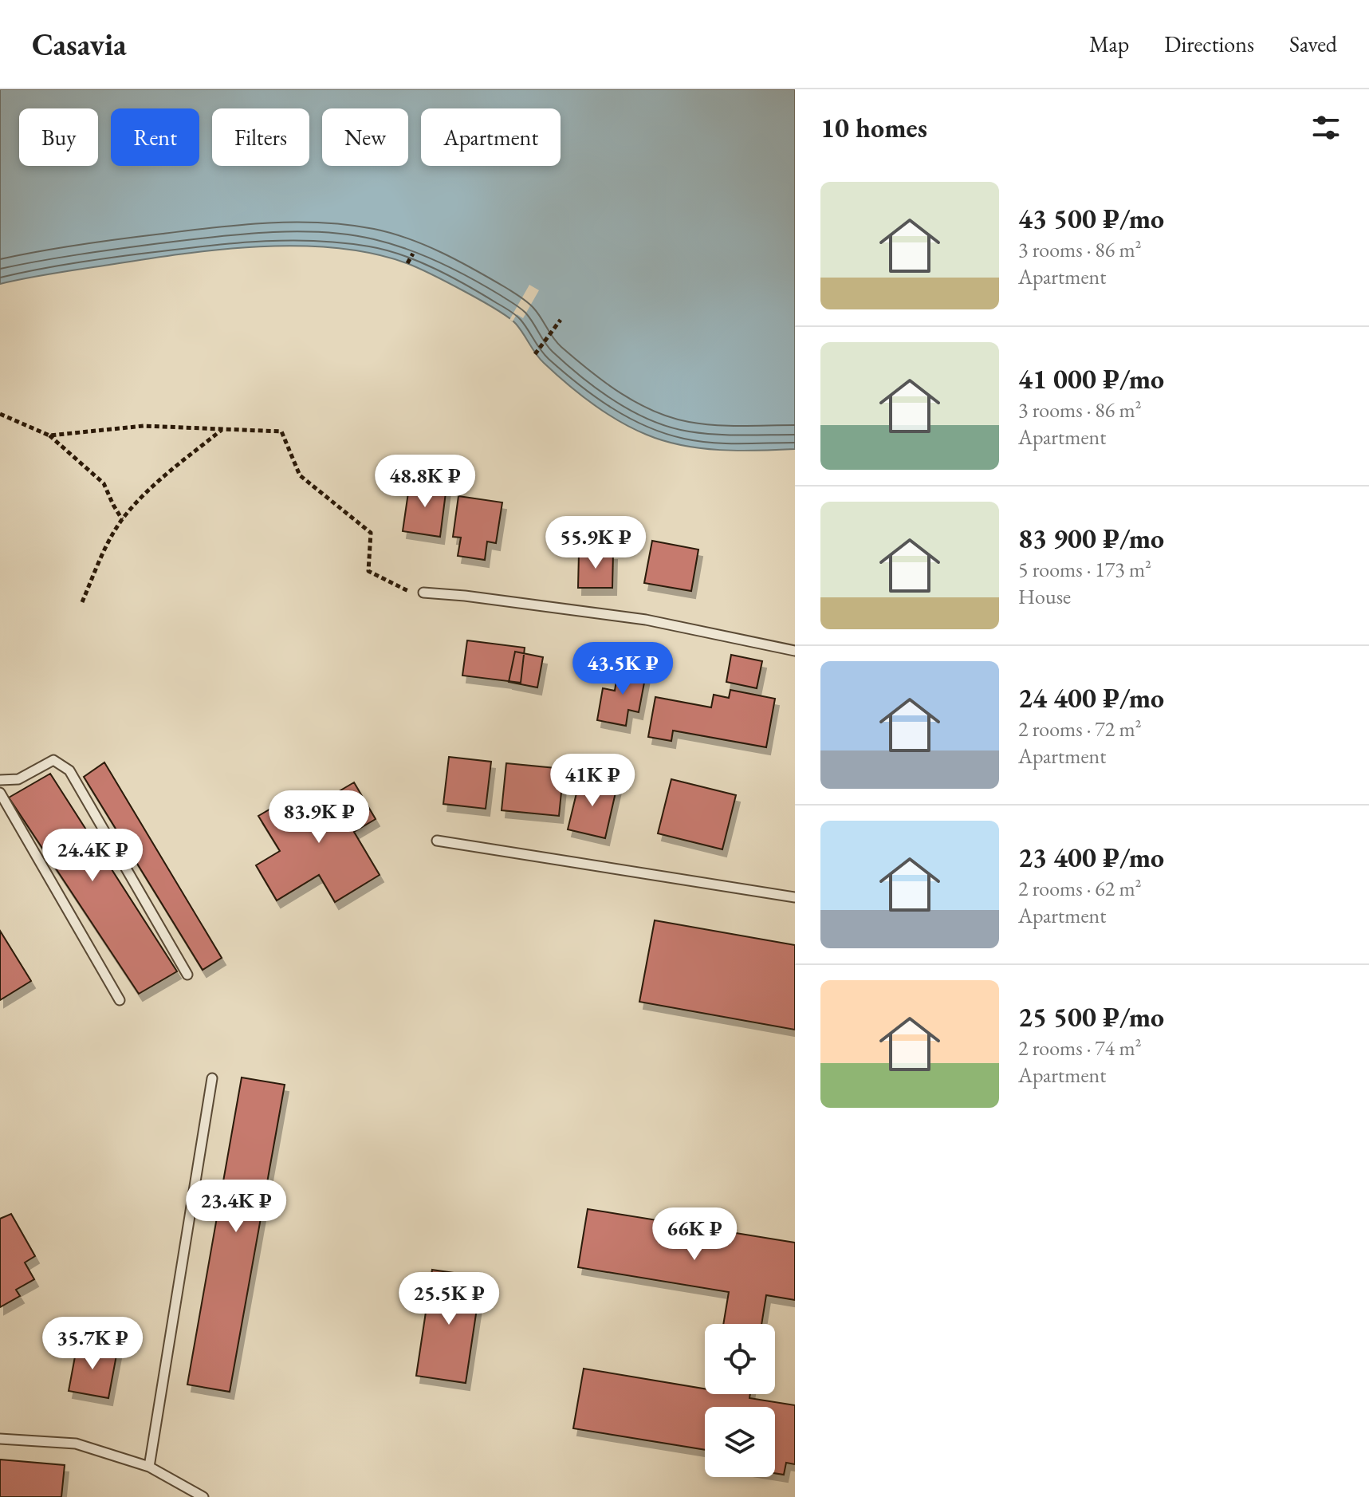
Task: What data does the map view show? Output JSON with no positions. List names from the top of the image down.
{
  "page": {
    "header": "Casavia",
    "nav": ["Map", "Directions", "Saved"],
    "heading": "10 homes",
    "chip": [
      "Buy",
      "Rent",
      "Filters",
      "New",
      "Apartment"
    ],
    "list": [
      {
        "name": "43 500 ₽/mo",
        "note": "3 rooms · 86 m² · Apartment"
      },
      {
        "name": "41 000 ₽/mo",
        "note": "3 rooms · 86 m² · Apartment"
      },
      {
        "name": "83 900 ₽/mo",
        "note": "5 rooms · 173 m² · House"
      },
      {
        "name": "24 400 ₽/mo",
        "note": "2 rooms · 72 m² · Apartment"
      },
      {
        "name": "23 400 ₽/mo",
        "note": "2 rooms · 62 m² · Apartment"
      },
      {
        "name": "25 500 ₽/mo",
        "note": "2 rooms · 74 m² · Apartment"
      }
    ],
    "price": [
      "48.8K ₽",
      "55.9K ₽",
      "43.5K ₽",
      "41K ₽",
      "83.9K ₽",
      "24.4K ₽",
      "23.4K ₽",
      "66K ₽",
      "25.5K ₽",
      "35.7K ₽"
    ]
  }
}
